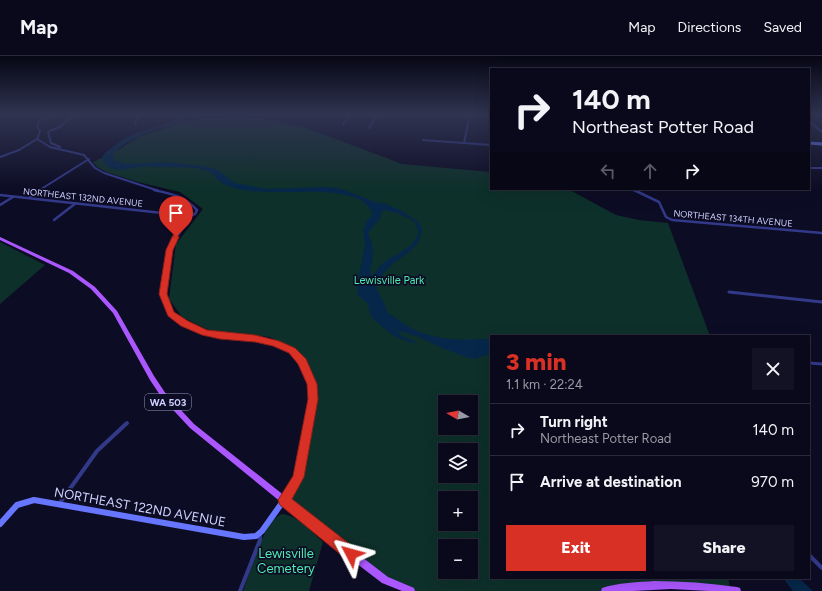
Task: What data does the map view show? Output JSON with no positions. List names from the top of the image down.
{
  "streets": {
    "main road": ["WA 503"],
    "street": ["NORTHEAST 132ND AVENUE", "NORTHEAST 134TH AVENUE", "NORTHEAST 122ND AVENUE"]
  },
  "parks": ["Lewisville Park", "Lewisville Cemetery"],
  "north": "left",
  "page": {
    "header": "Map",
    "nav": ["Map", "Directions", "Saved"],
    "turn": ["140 m", "Northeast Potter Road"],
    "heading": ["3 min", "1.1 km · 22:24"],
    "map_buttons": ["+", "−"],
    "list": [
      {
        "name": "Turn right",
        "note": "Northeast Potter Road",
        "value": "140 m"
      },
      {
        "name": "Arrive at destination",
        "value": "970 m"
      }
    ],
    "buttons": ["Exit", "Share"]
  }
}
